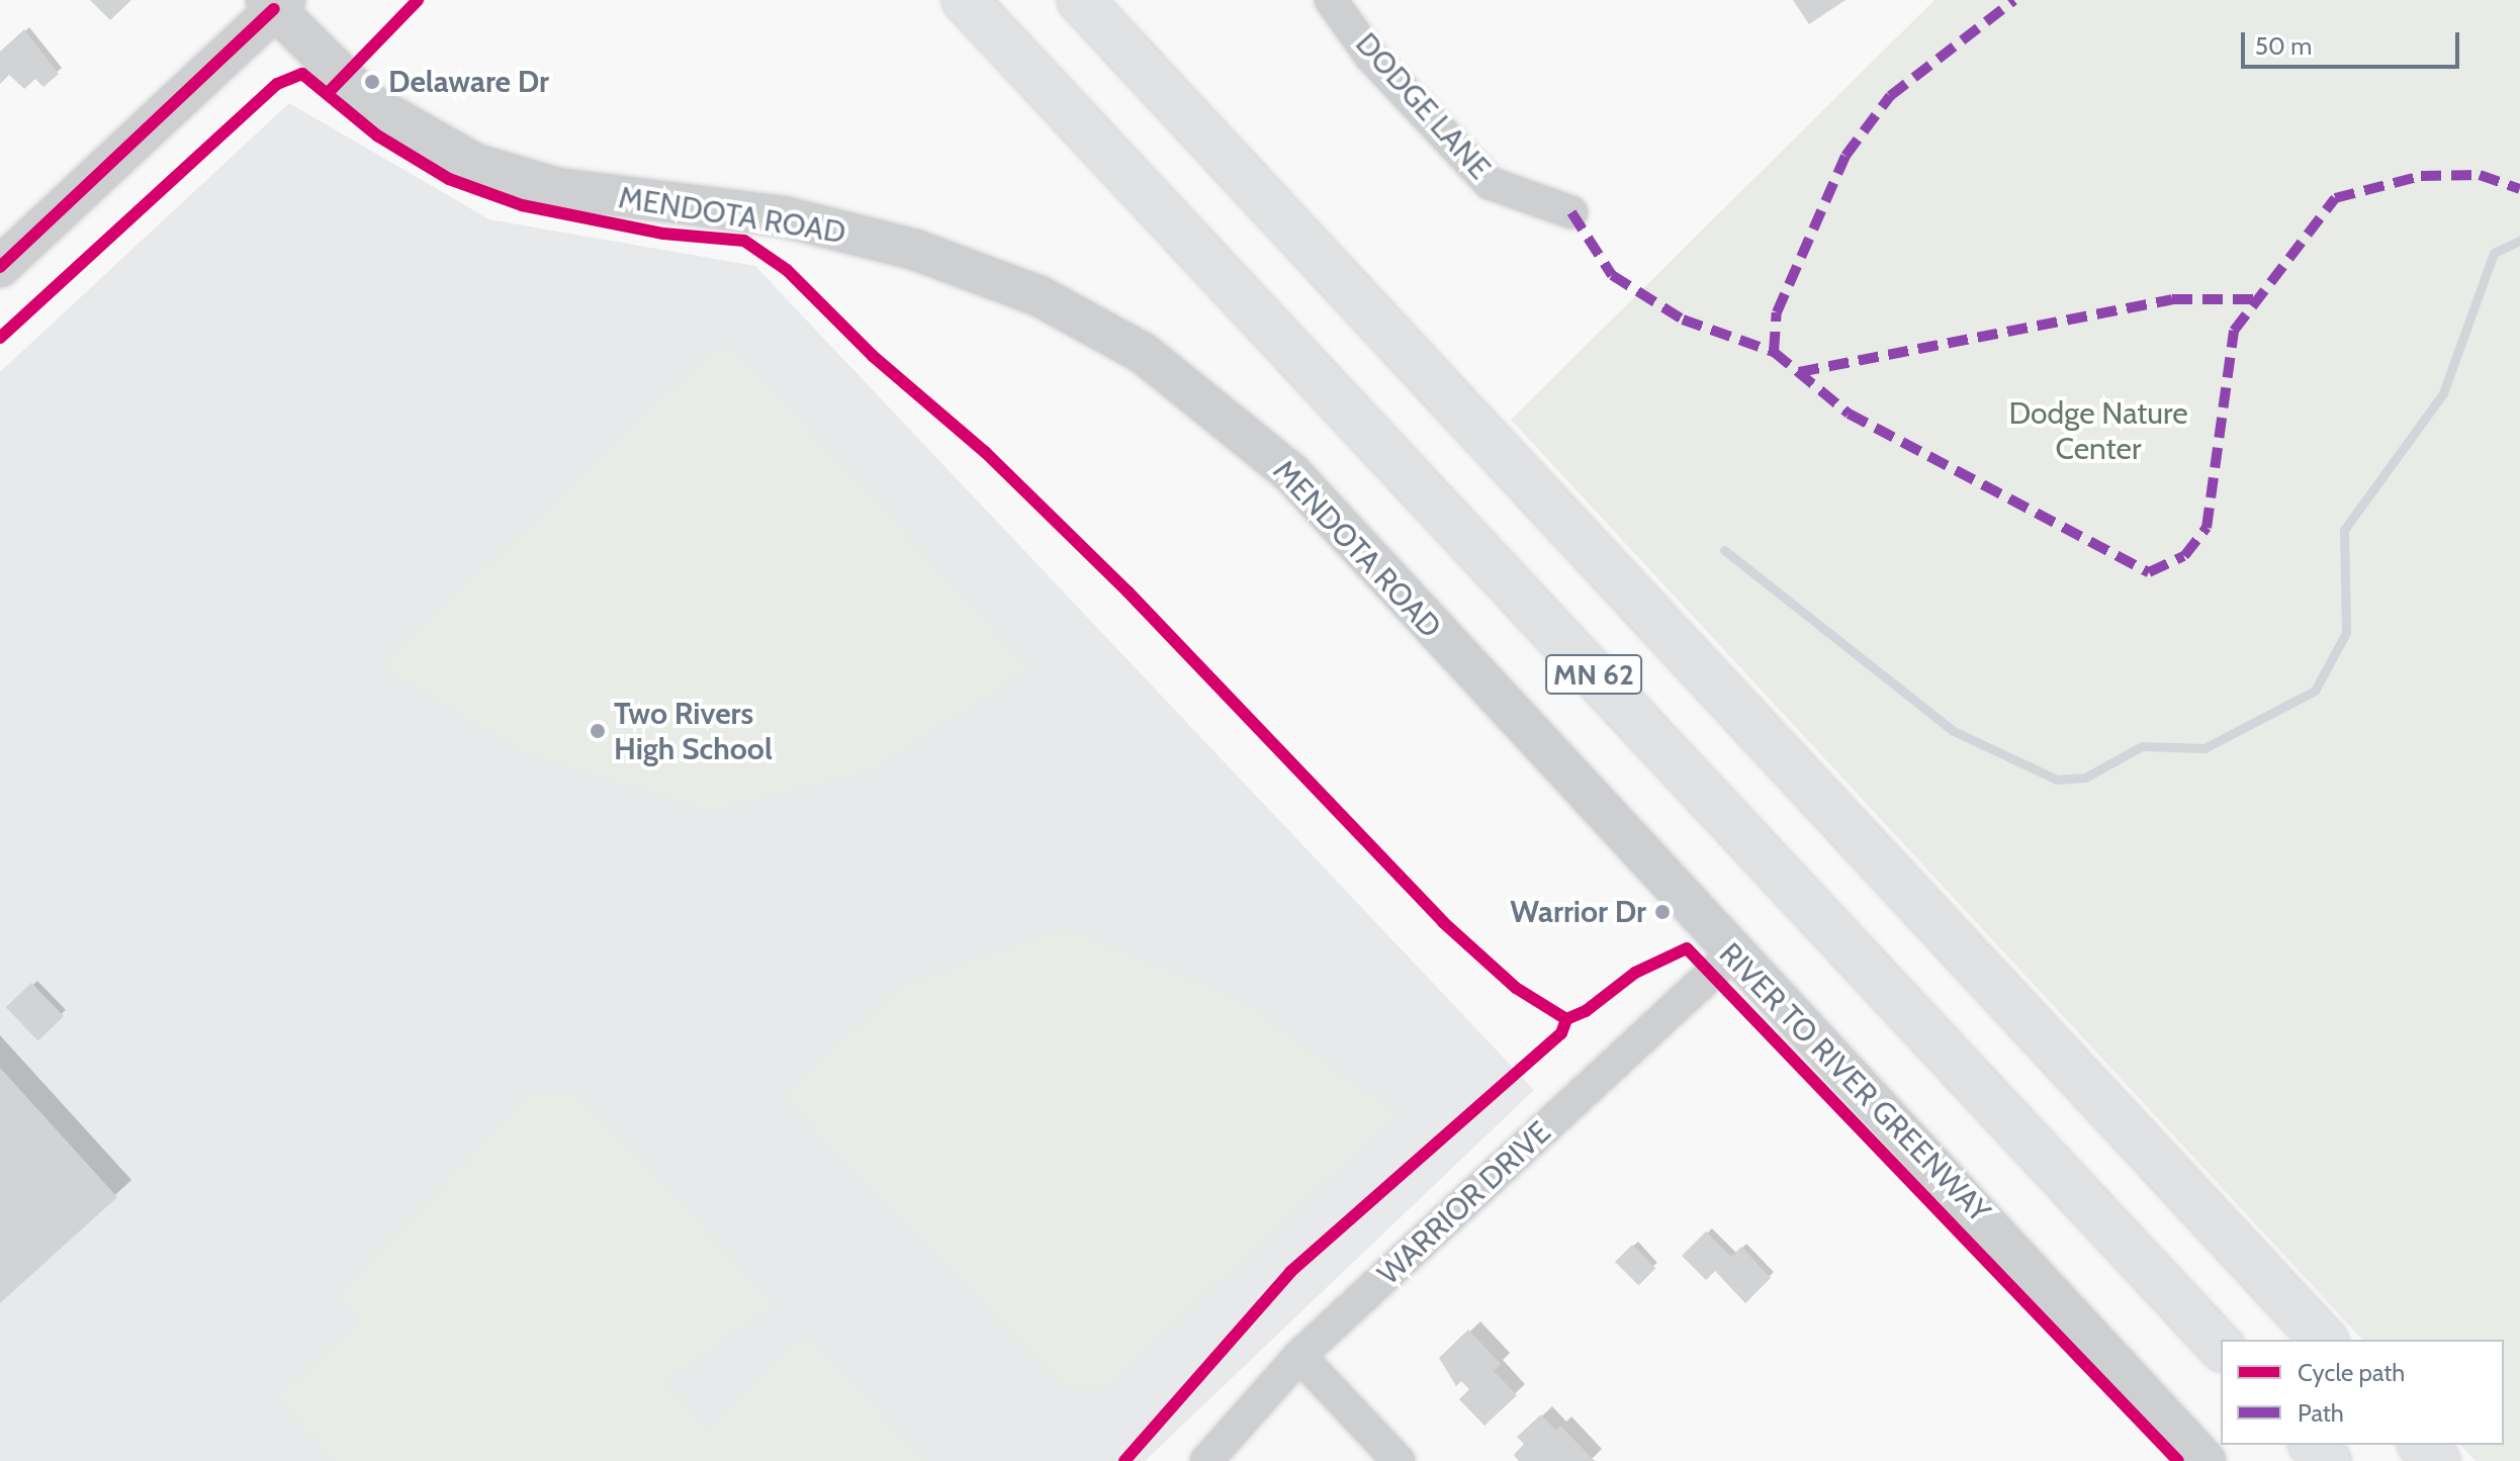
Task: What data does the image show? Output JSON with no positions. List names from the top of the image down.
{
  "streets": {
    "highway": ["MN 62"],
    "street": ["DODGE LANE", "MENDOTA ROAD", "WARRIOR DRIVE"],
    "cycle path": ["RIVER TO RIVER GREENWAY"]
  },
  "crossings": [
    ["MENDOTA ROAD", "WARRIOR DRIVE"]
  ],
  "parks": ["Dodge Nature Center"],
  "places": ["Delaware Dr", "Two Rivers High School", "Warrior Dr"],
  "legend": ["Cycle path", "Path"],
  "scale_bar": "50 m"
}
